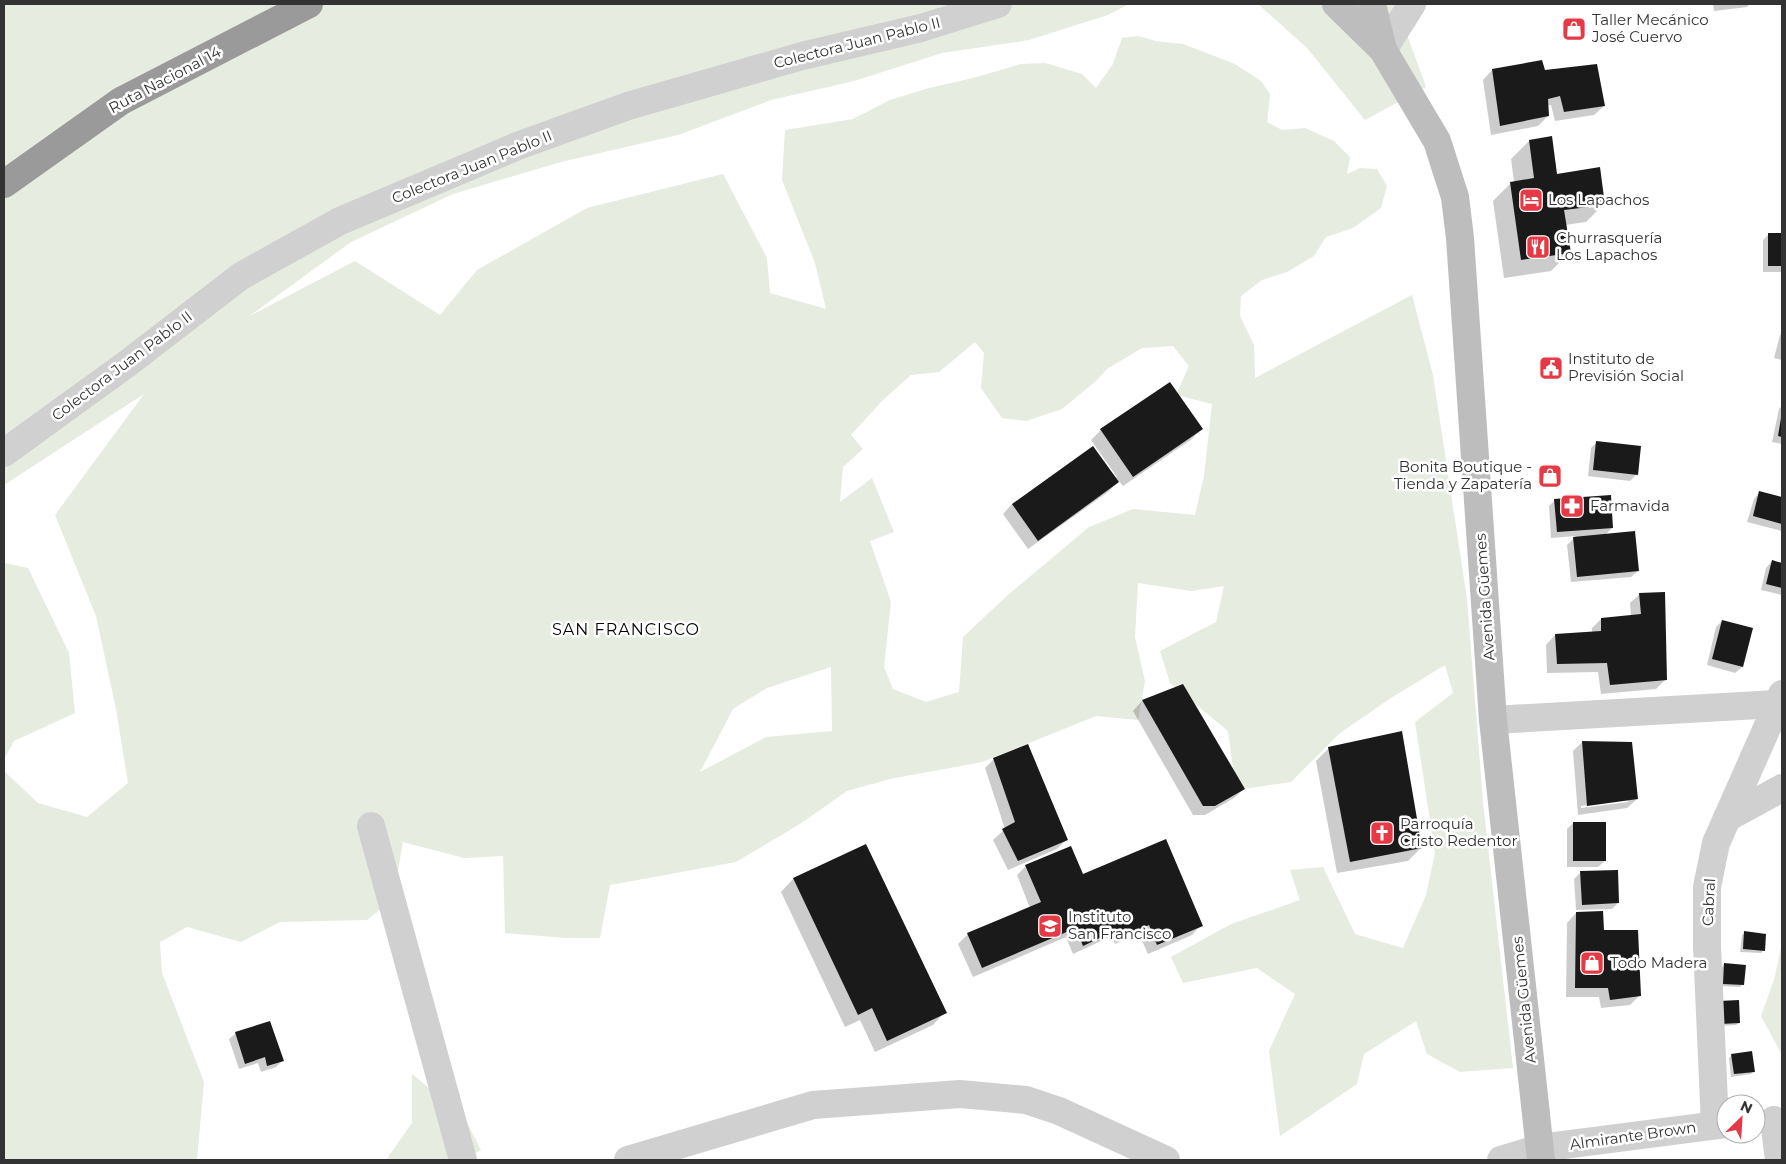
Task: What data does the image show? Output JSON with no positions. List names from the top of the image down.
{
  "streets": {
    "highway": ["Ruta Nacional 14"],
    "main road": ["Avenida Güemes"],
    "street": ["Colectora Juan Pablo II", "Cabral", "Almirante Brown"]
  },
  "crossings": [
    ["Avenida Güemes", "Almirante Brown"]
  ],
  "districts": ["SAN FRANCISCO"],
  "places": {
    "shop": ["Taller Mecánico José Cuervo", "Bonita Boutique - Tienda y Zapatería", "Todo Madera"],
    "hotel": ["Los Lapachos"],
    "restaurant": ["Churrasquería Los Lapachos"],
    "public building": ["Instituto de Previsión Social"],
    "pharmacy": ["Farmavida"],
    "church": ["Parroquía Cristo Redentor"],
    "school or university": ["Instituto San Francisco"]
  },
  "north": "top right"
}
